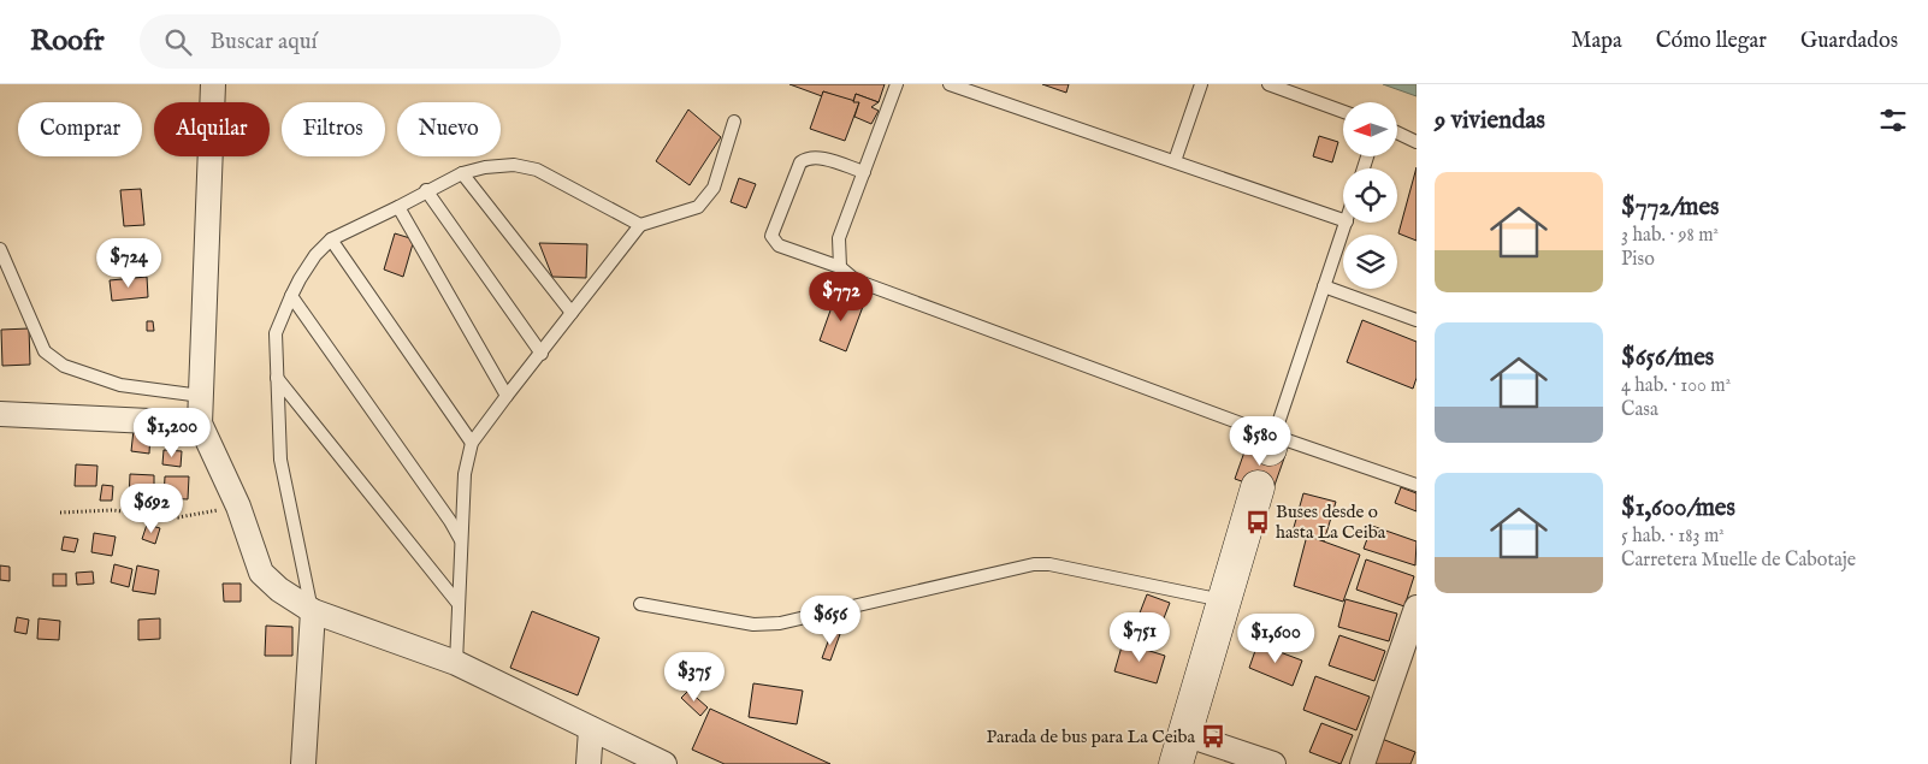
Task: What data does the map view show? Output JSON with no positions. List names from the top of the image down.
{
  "places": {
    "bus stop": ["Buses desde o hasta La Ceiba", "Parada de bus para La Ceiba"]
  },
  "north": "left",
  "page": {
    "header": "Roofr",
    "search": "Buscar aquí",
    "nav": ["Mapa", "Cómo llegar", "Guardados"],
    "heading": "9 viviendas",
    "chip": [
      "Comprar",
      "Alquilar",
      "Filtros",
      "Nuevo"
    ],
    "list": [
      {
        "name": "$772/mes",
        "note": "3 hab. · 98 m² · Piso"
      },
      {
        "name": "$656/mes",
        "note": "4 hab. · 100 m² · Casa"
      },
      {
        "name": "$1,600/mes",
        "note": "5 hab. · 183 m² · Carretera Muelle de Cabotaje"
      }
    ],
    "price": [
      "$724",
      "$772",
      "$1,200",
      "$580",
      "$692",
      "$656",
      "$751",
      "$1,600",
      "$375"
    ]
  }
}
